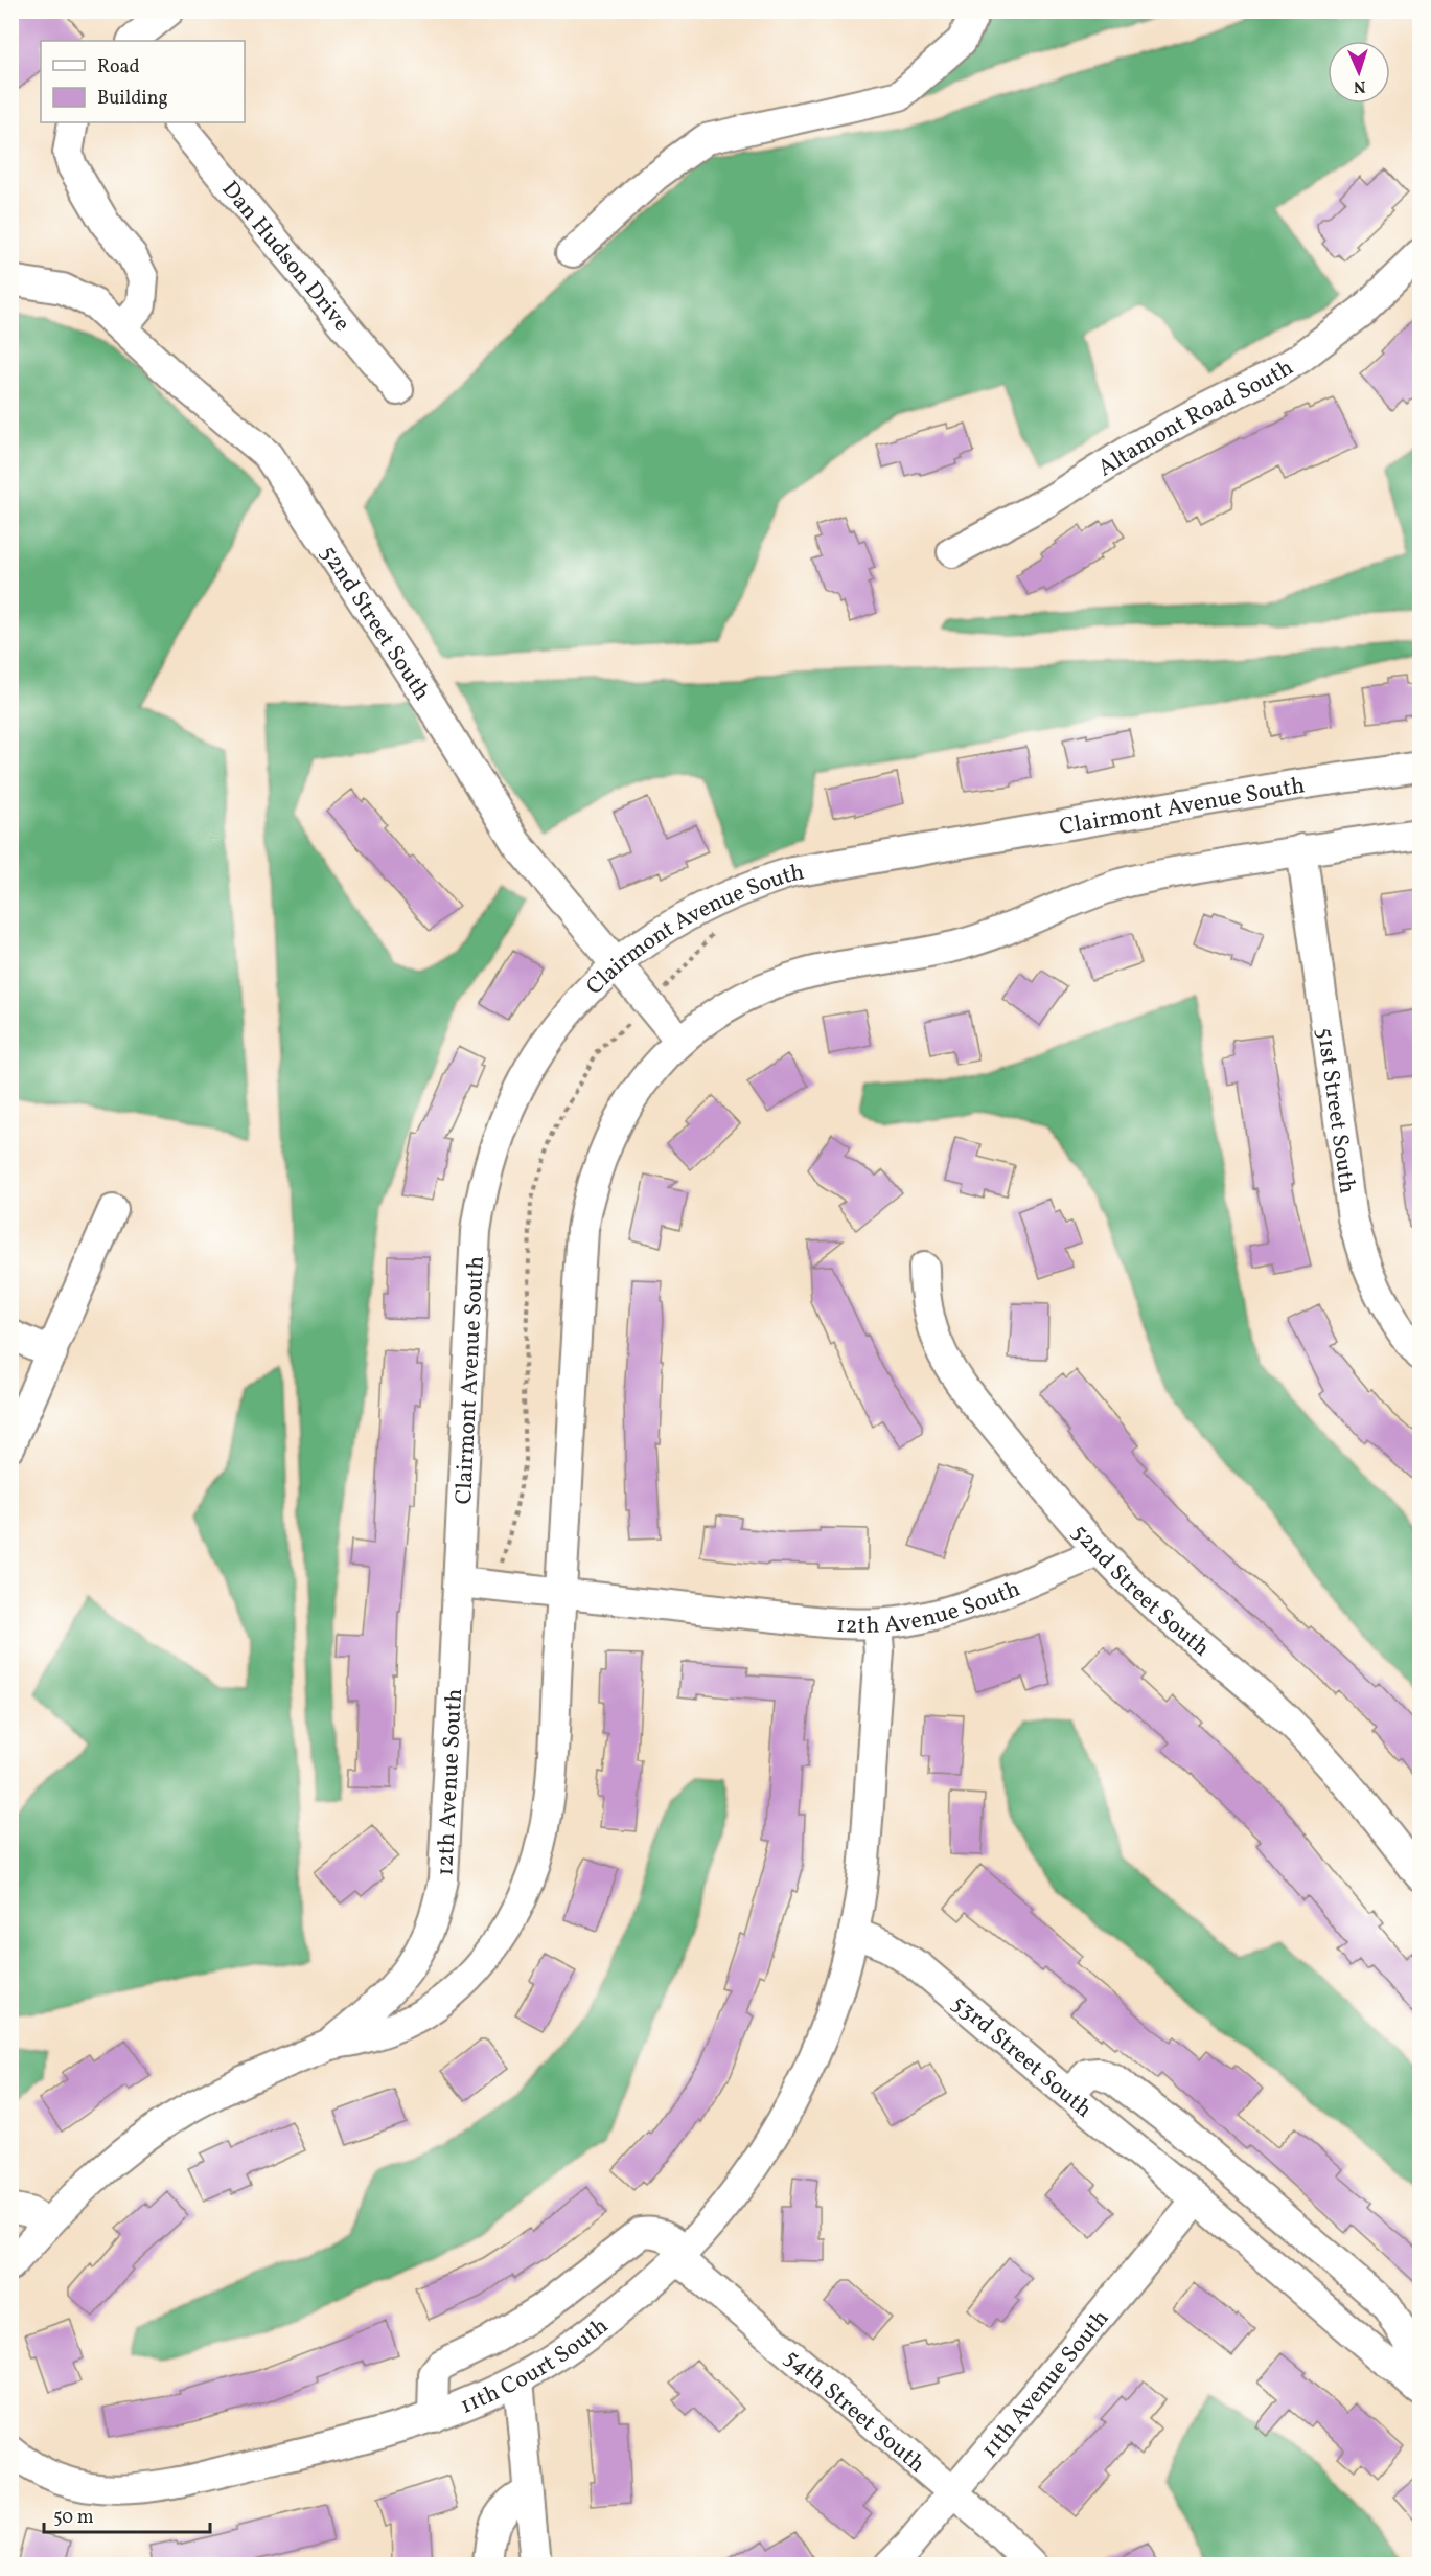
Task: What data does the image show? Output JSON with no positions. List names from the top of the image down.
{
  "streets": {
    "street": [
      "Dan Hudson Drive",
      "Altamont Road South",
      "52nd Street South",
      "Clairmont Avenue South",
      "51st Street South",
      "12th Avenue South",
      "53rd Street South",
      "11th Court South",
      "11th Avenue South",
      "54th Street South"
    ]
  },
  "crossings": [
    ["52nd Street South", "Clairmont Avenue South"],
    ["52nd Street South", "12th Avenue South"],
    ["Clairmont Avenue South", "12th Avenue South"],
    ["53rd Street South", "11th Court South"],
    ["53rd Street South", "11th Avenue South"],
    ["11th Court South", "54th Street South"],
    ["11th Avenue South", "54th Street South"]
  ],
  "legend": ["Road", "Building"],
  "scale_bar": "50 m",
  "north": "bottom"
}
